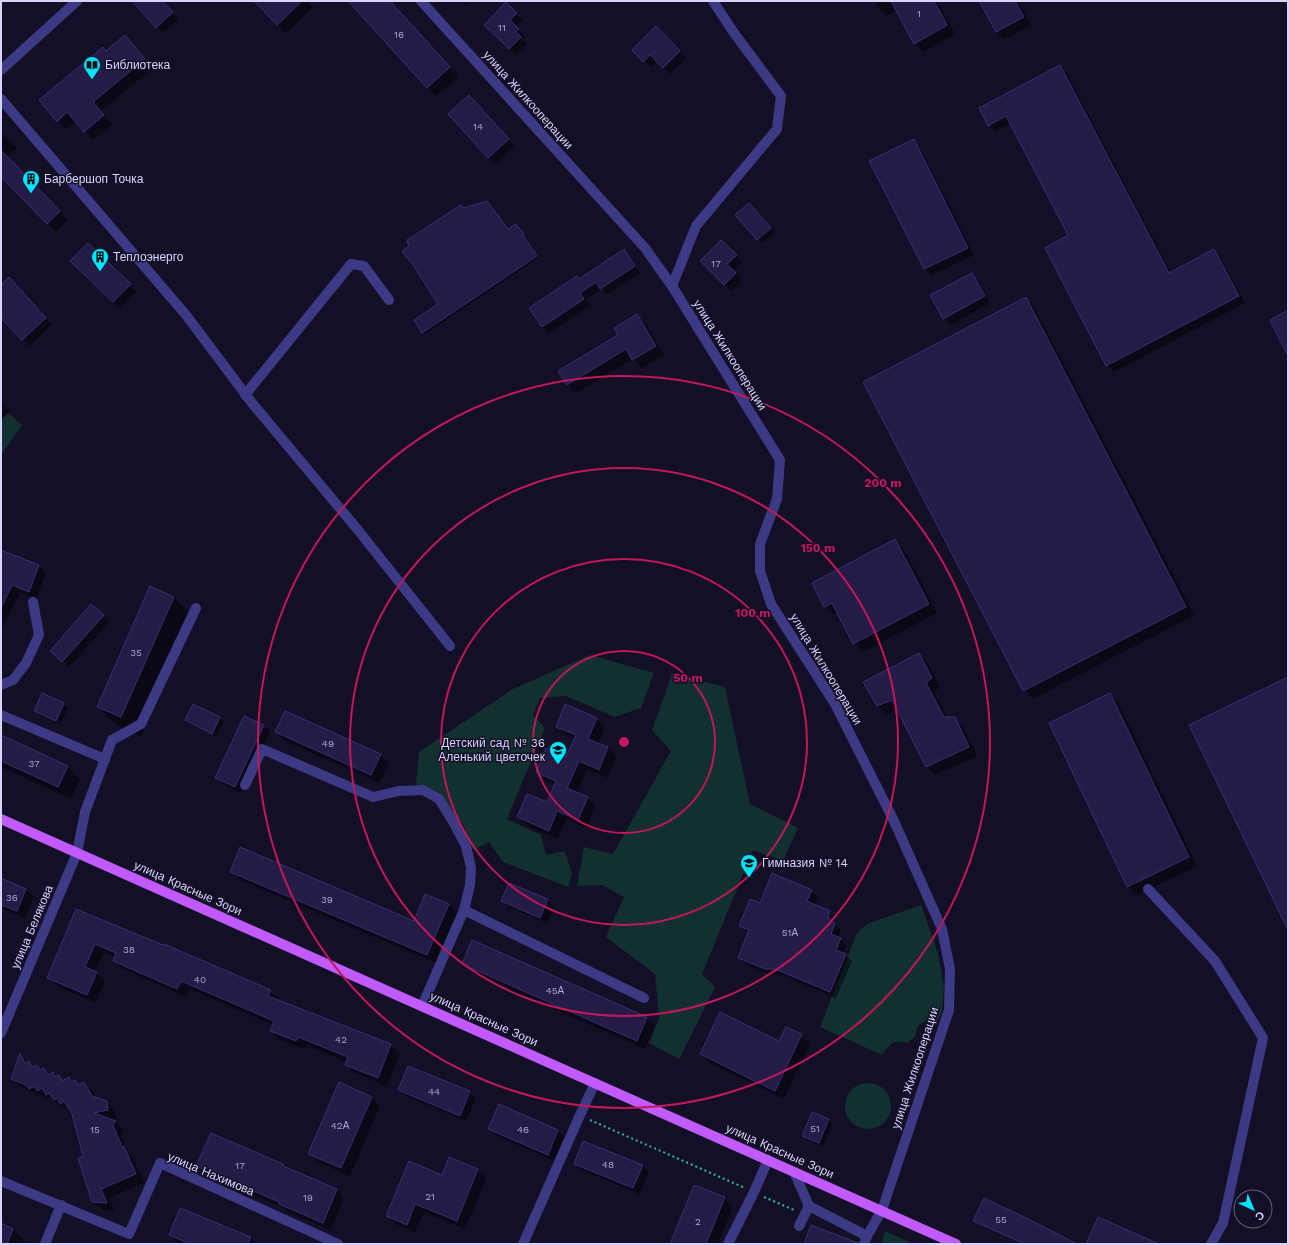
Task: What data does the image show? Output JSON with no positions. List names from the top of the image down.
{
  "streets": {
    "main road": ["улица Красные Зори"],
    "street": ["улица Жилкооперации", "улица Белякова", "улица Нахимова"]
  },
  "crossings": [
    ["улица Жилкооперации", "улица Красные Зори"],
    ["улица Красные Зори", "улица Белякова"]
  ],
  "places": {
    "library": ["Библиотека"],
    "building": ["Барбершоп Точка", "Теплоэнерго"],
    "school or university": ["Детский сад № 36 Аленький цветочек", "Гимназия № 14"]
  },
  "house_numbers": [
    "1",
    "11",
    "16",
    "14",
    "17",
    "35",
    "49",
    "37",
    "36",
    "39",
    "51А",
    "38",
    "40",
    "45А",
    "42",
    "44",
    "42А",
    "51",
    "15",
    "46",
    "48",
    "17",
    "21",
    "19",
    "55",
    "2"
  ],
  "north": "bottom right",
  "rings": [
    "200 m",
    "150 m",
    "100 m",
    "50 m"
  ]
}
